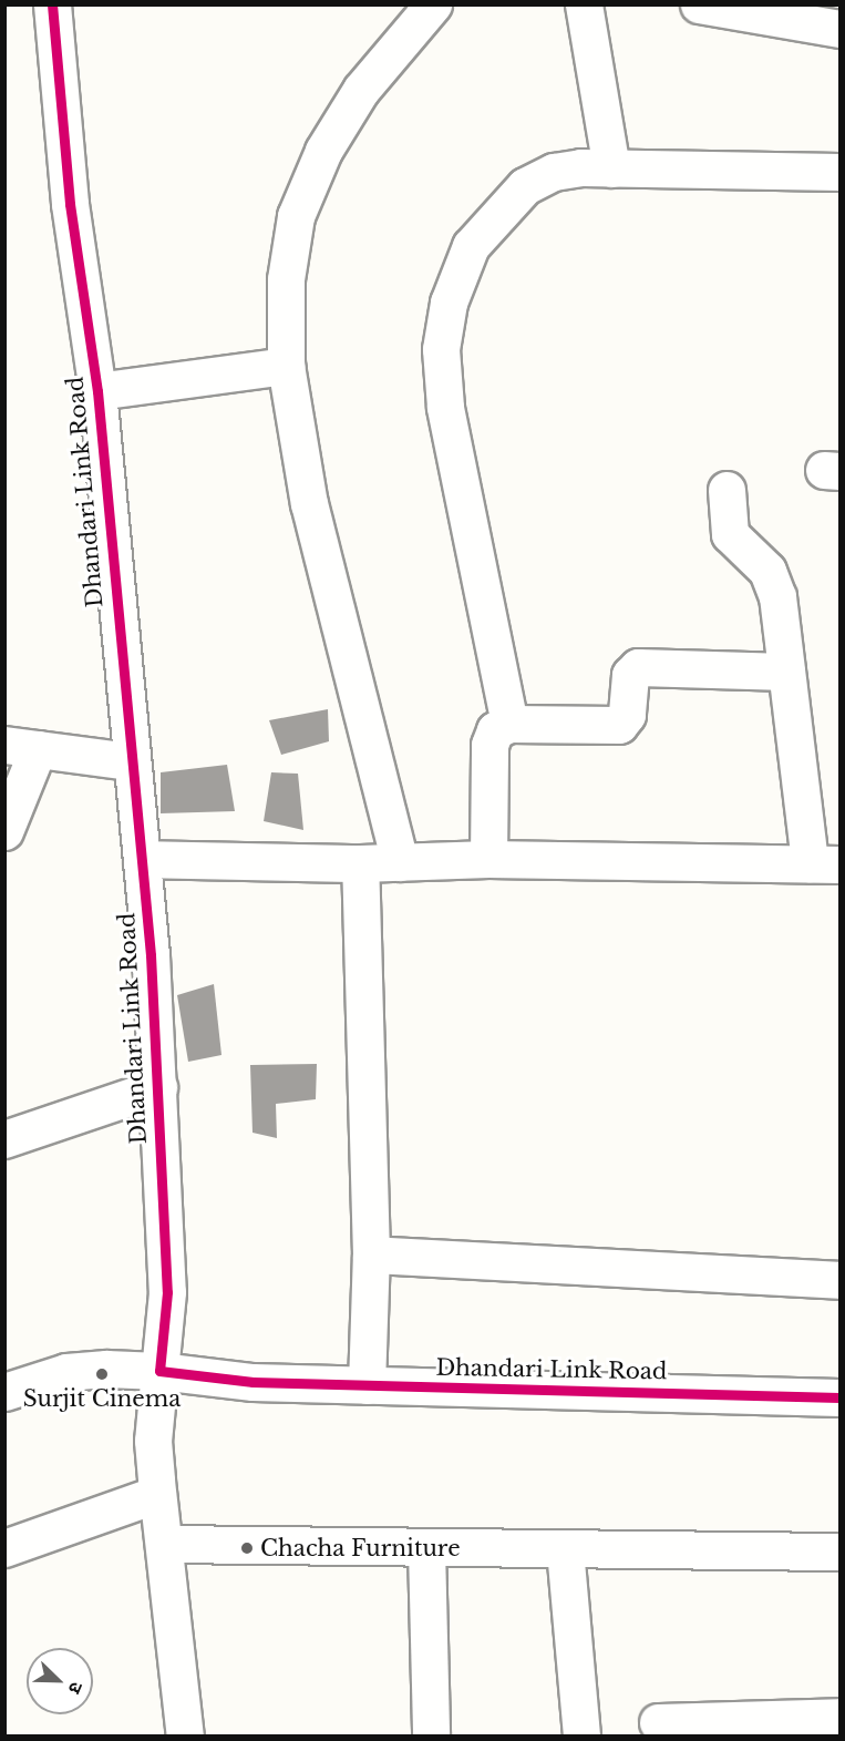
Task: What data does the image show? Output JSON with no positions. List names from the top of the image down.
{
  "streets": {
    "street": ["Dhandari Link Road"]
  },
  "places": ["Surjit Cinema", "Chacha Furniture"],
  "north": "bottom right"
}
